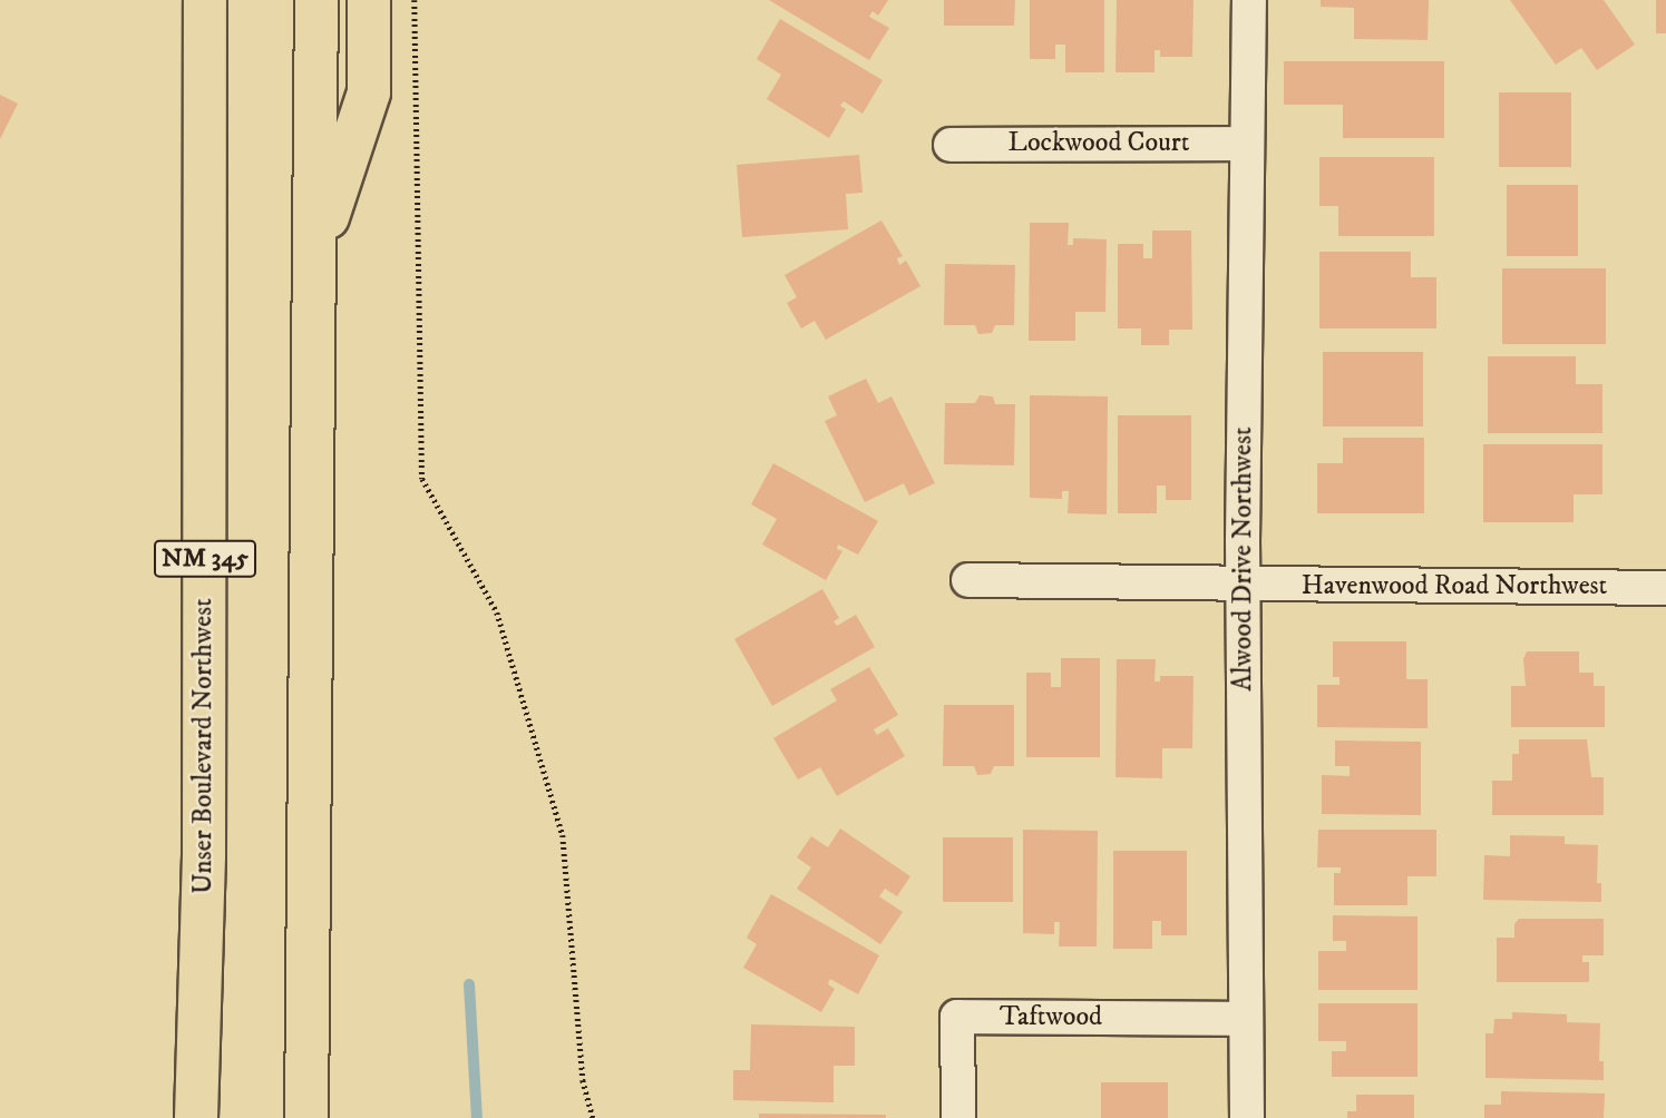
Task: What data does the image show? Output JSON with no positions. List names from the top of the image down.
{
  "streets": {
    "main road": ["NM 345", "Unser Boulevard Northwest"],
    "street": [
      "Lockwood Court",
      "Alwood Drive Northwest",
      "Havenwood Road Northwest",
      "Taftwood"
    ]
  },
  "crossings": [
    ["Lockwood Court", "Alwood Drive Northwest"],
    ["Alwood Drive Northwest", "Havenwood Road Northwest"],
    ["Alwood Drive Northwest", "Taftwood"]
  ]
}
